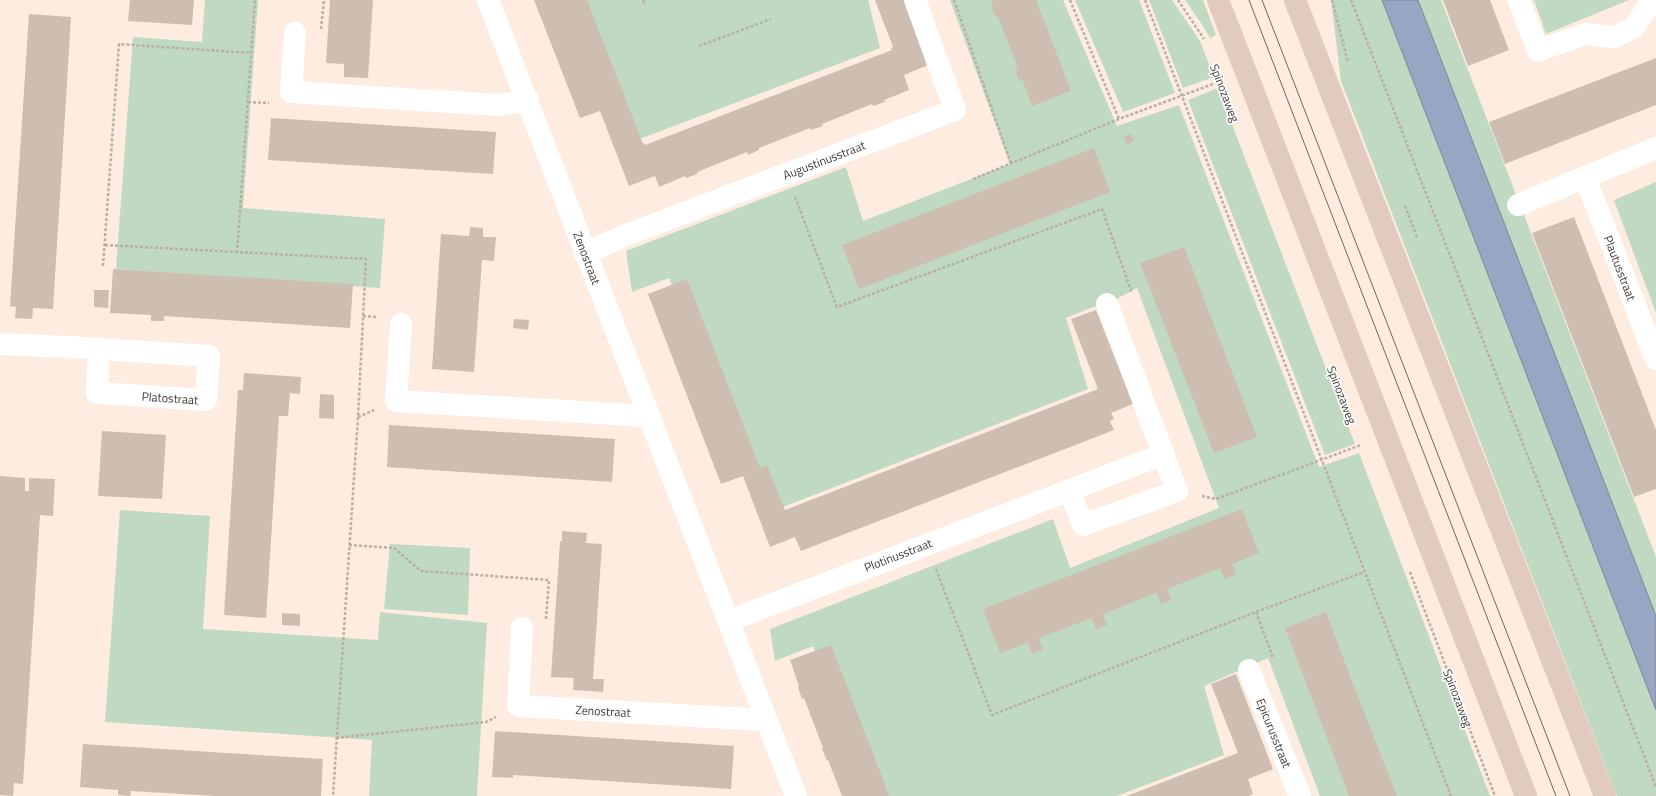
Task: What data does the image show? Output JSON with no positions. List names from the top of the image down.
{
  "streets": {
    "street": [
      "Augustinusstraat",
      "Zenostraat",
      "Plautusstraat",
      "Platostraat",
      "Plotinusstraat",
      "Epicurusstraat"
    ],
    "path": ["Spinozaweg"]
  },
  "crossings": [
    ["Augustinusstraat", "Zenostraat"],
    ["Zenostraat", "Plotinusstraat"]
  ]
}
